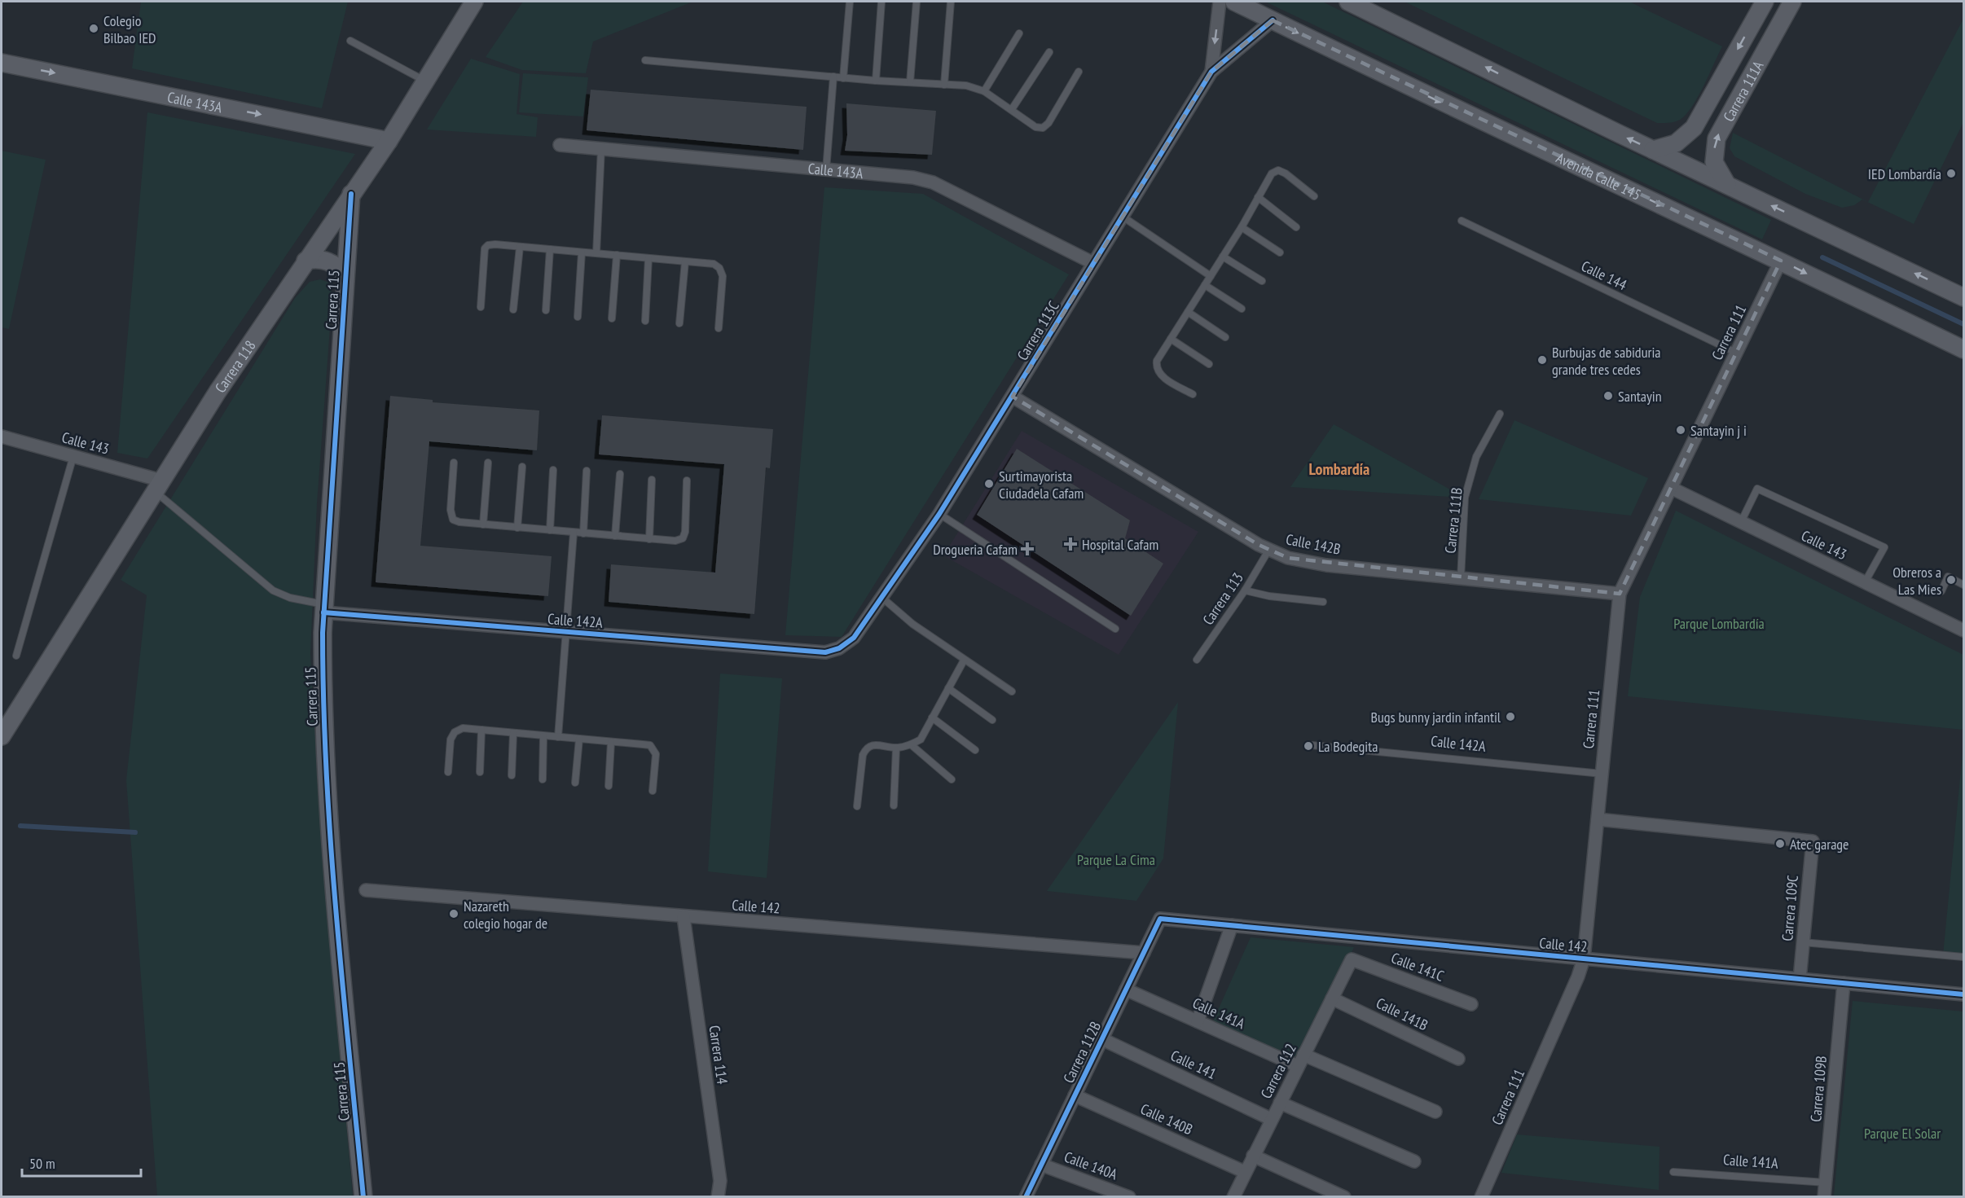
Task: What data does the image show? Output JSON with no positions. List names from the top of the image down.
{
  "streets": {
    "main road": [
      "Carrera 111A",
      "Calle 143A",
      "Avenida Calle 145",
      "Carrera 115",
      "Carrera 118"
    ],
    "street": [
      "Carrera 113C",
      "Carrera 111",
      "Calle 143",
      "Calle 142B",
      "Calle 142A",
      "Calle 142",
      "Carrera 109C",
      "Calle 141C",
      "Calle 141A",
      "Calle 141B",
      "Carrera 112B",
      "Carrera 114",
      "Calle 141",
      "Carrera 112",
      "Carrera 109B",
      "Calle 140B",
      "Calle 140A"
    ],
    "lane": ["Calle 144", "Carrera 111B", "Carrera 113"]
  },
  "crossings": [
    ["Calle 143A", "Carrera 113C"],
    ["Calle 143A", "Carrera 118"],
    ["Avenida Calle 145", "Carrera 113C"],
    ["Avenida Calle 145", "Carrera 111"],
    ["Calle 144", "Carrera 111"],
    ["Carrera 115", "Carrera 118"],
    ["Carrera 115", "Calle 142A"],
    ["Carrera 113C", "Calle 142B"],
    ["Carrera 113C", "Calle 142A"],
    ["Carrera 111", "Calle 143"],
    ["Carrera 111", "Calle 142B"],
    ["Carrera 111", "Calle 142A"],
    ["Carrera 111", "Calle 142"],
    ["Carrera 111", "Carrera 109C"],
    ["Carrera 118", "Calle 143"],
    ["Carrera 111B", "Calle 142B"],
    ["Calle 142B", "Carrera 113"],
    ["Calle 142", "Carrera 109C"],
    ["Calle 142", "Carrera 112B"],
    ["Calle 142", "Carrera 114"],
    ["Calle 142", "Carrera 109B"],
    ["Calle 141C", "Carrera 112"],
    ["Calle 141A", "Carrera 112B"],
    ["Calle 141A", "Carrera 112"],
    ["Calle 141A", "Carrera 109B"],
    ["Calle 141B", "Carrera 112"],
    ["Carrera 112B", "Calle 141"],
    ["Carrera 112B", "Calle 140B"],
    ["Carrera 112B", "Calle 140A"],
    ["Calle 141", "Carrera 112"],
    ["Carrera 112", "Calle 140B"]
  ],
  "one_way": ["Calle 143A"],
  "districts": ["Lombardía"],
  "parks": ["Parque Lombardía", "Parque La Cima", "Parque El Solar"],
  "places": {
    "other": [
      "Colegio Bilbao IED",
      "IED Lombardía",
      "Burbujas de sabiduria grande tres cedes",
      "Santayin",
      "Santayin j i",
      "Surtimayorista Ciudadela Cafam",
      "Obreros a Las Mies",
      "Bugs bunny jardin infantil",
      "La Bodegita",
      "Atec garage",
      "Nazareth colegio hogar de"
    ],
    "health": ["Hospital Cafam", "Drogueria Cafam"]
  },
  "scale_bar": "50 m"
}
